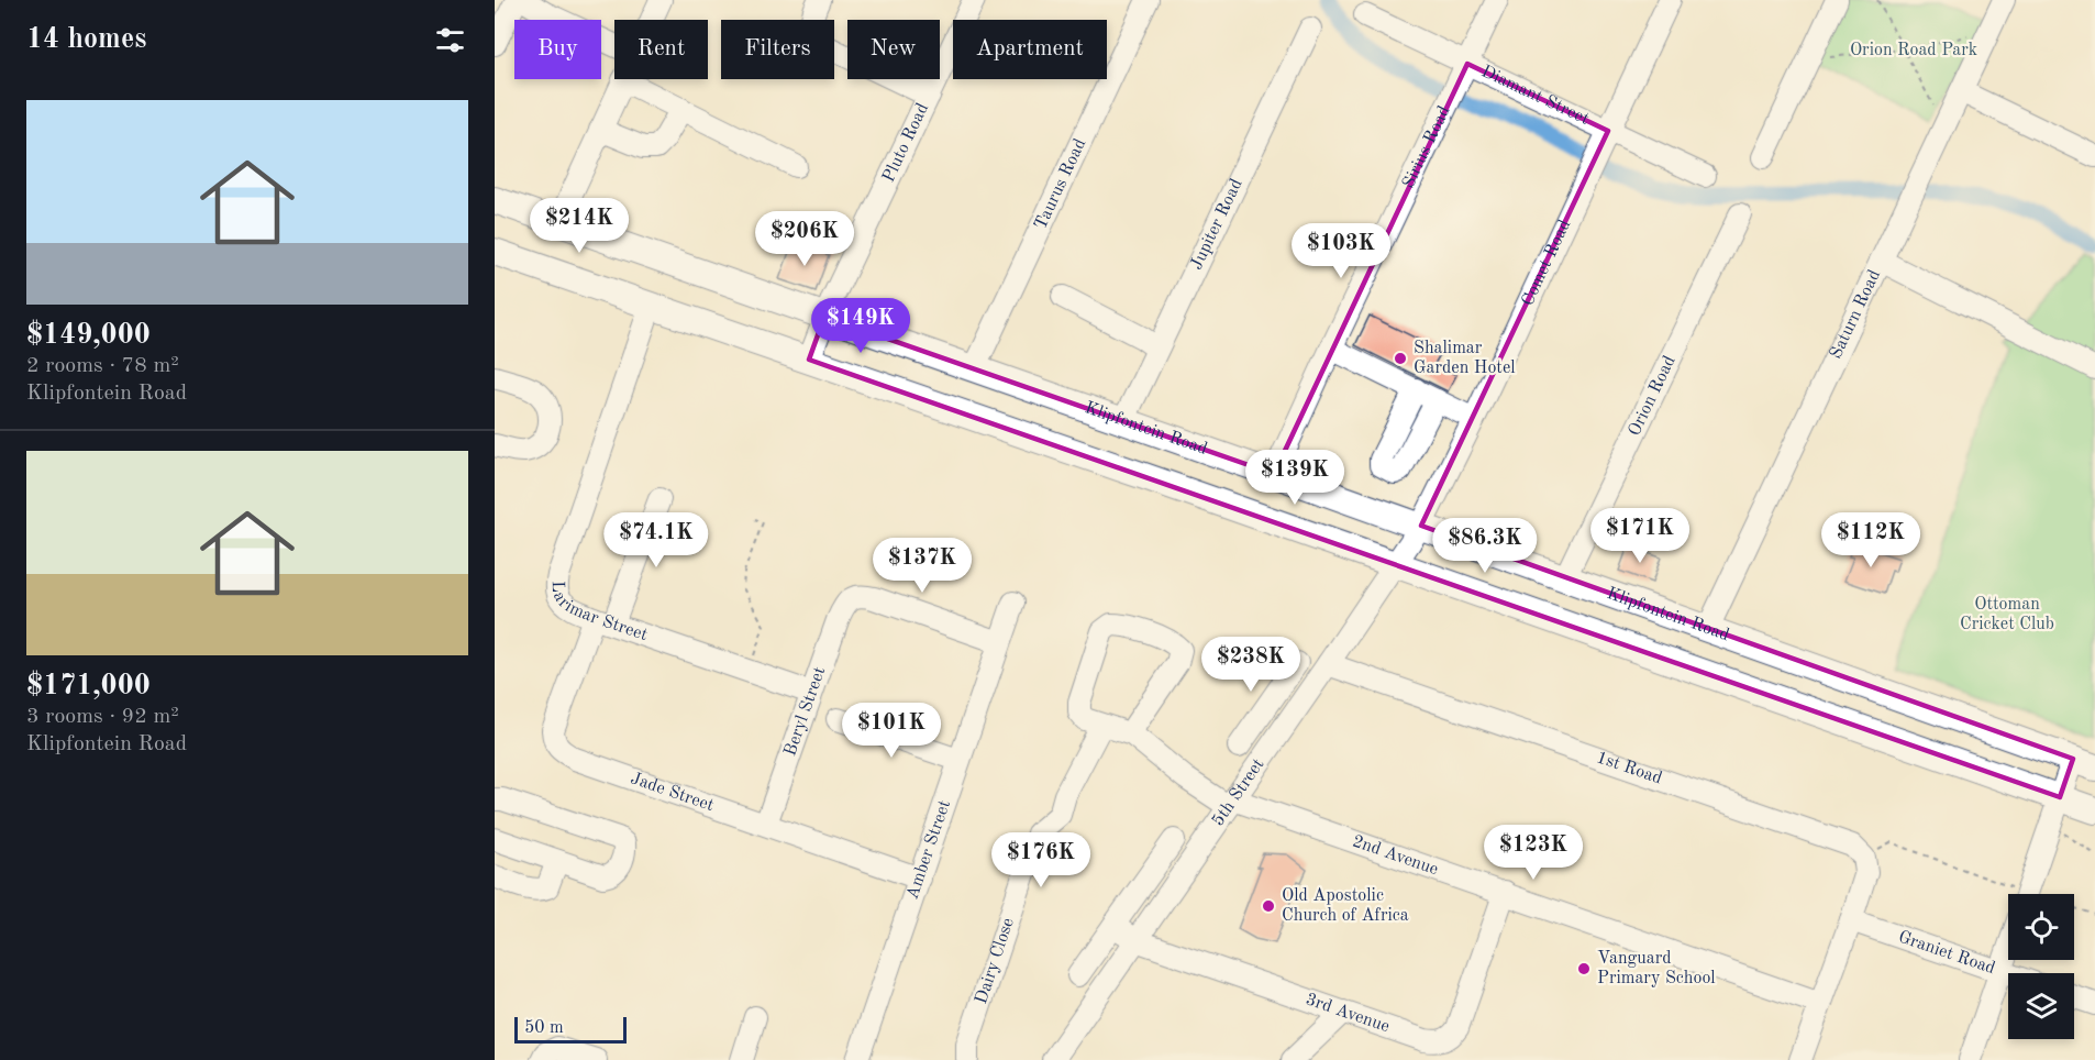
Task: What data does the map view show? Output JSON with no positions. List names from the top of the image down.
{
  "streets": {
    "main road": ["Klipfontein Road"],
    "street": [
      "Diamant Street",
      "Pluto Road",
      "Sirius Road",
      "Taurus Road",
      "Jupiter Road",
      "Comet Road",
      "Saturn Road",
      "Orion Road",
      "Larimar Street",
      "Beryl Street",
      "1st Road",
      "Jade Street",
      "5th Street",
      "Amber Street",
      "2nd Avenue",
      "Graniet Road",
      "Dairy Close",
      "3rd Avenue"
    ]
  },
  "crossings": [
    ["Diamant Street", "Sirius Road"],
    ["Diamant Street", "Comet Road"],
    ["Pluto Road", "Klipfontein Road"],
    ["Sirius Road", "Klipfontein Road"],
    ["Taurus Road", "Klipfontein Road"],
    ["Jupiter Road", "Klipfontein Road"],
    ["Comet Road", "Klipfontein Road"],
    ["Comet Road", "5th Street"],
    ["Saturn Road", "Klipfontein Road"],
    ["Orion Road", "Klipfontein Road"],
    ["Klipfontein Road", "5th Street"],
    ["Larimar Street", "Beryl Street"],
    ["Larimar Street", "Jade Street"],
    ["Beryl Street", "Jade Street"],
    ["Beryl Street", "Amber Street"],
    ["1st Road", "5th Street"],
    ["Jade Street", "Amber Street"],
    ["5th Street", "2nd Avenue"],
    ["5th Street", "3rd Avenue"],
    ["2nd Avenue", "3rd Avenue"]
  ],
  "parks": ["Orion Road Park", "Ottoman Cricket Club"],
  "places": ["Shalimar Garden Hotel", "Old Apostolic Church of Africa", "Vanguard Primary School"],
  "scale_bar": "50 m",
  "page": {
    "heading": "14 homes",
    "chip": [
      "Buy",
      "Rent",
      "Filters",
      "New",
      "Apartment"
    ],
    "list": [
      {
        "name": "$149,000",
        "note": "2 rooms · 78 m² · Klipfontein Road"
      },
      {
        "name": "$171,000",
        "note": "3 rooms · 92 m² · Klipfontein Road"
      }
    ],
    "price": [
      "$214K",
      "$206K",
      "$103K",
      "$149K",
      "$139K",
      "$171K",
      "$74.1K",
      "$112K",
      "$86.3K",
      "$137K",
      "$238K",
      "$101K",
      "$123K",
      "$176K"
    ],
    "scale": "50 m"
  }
}
